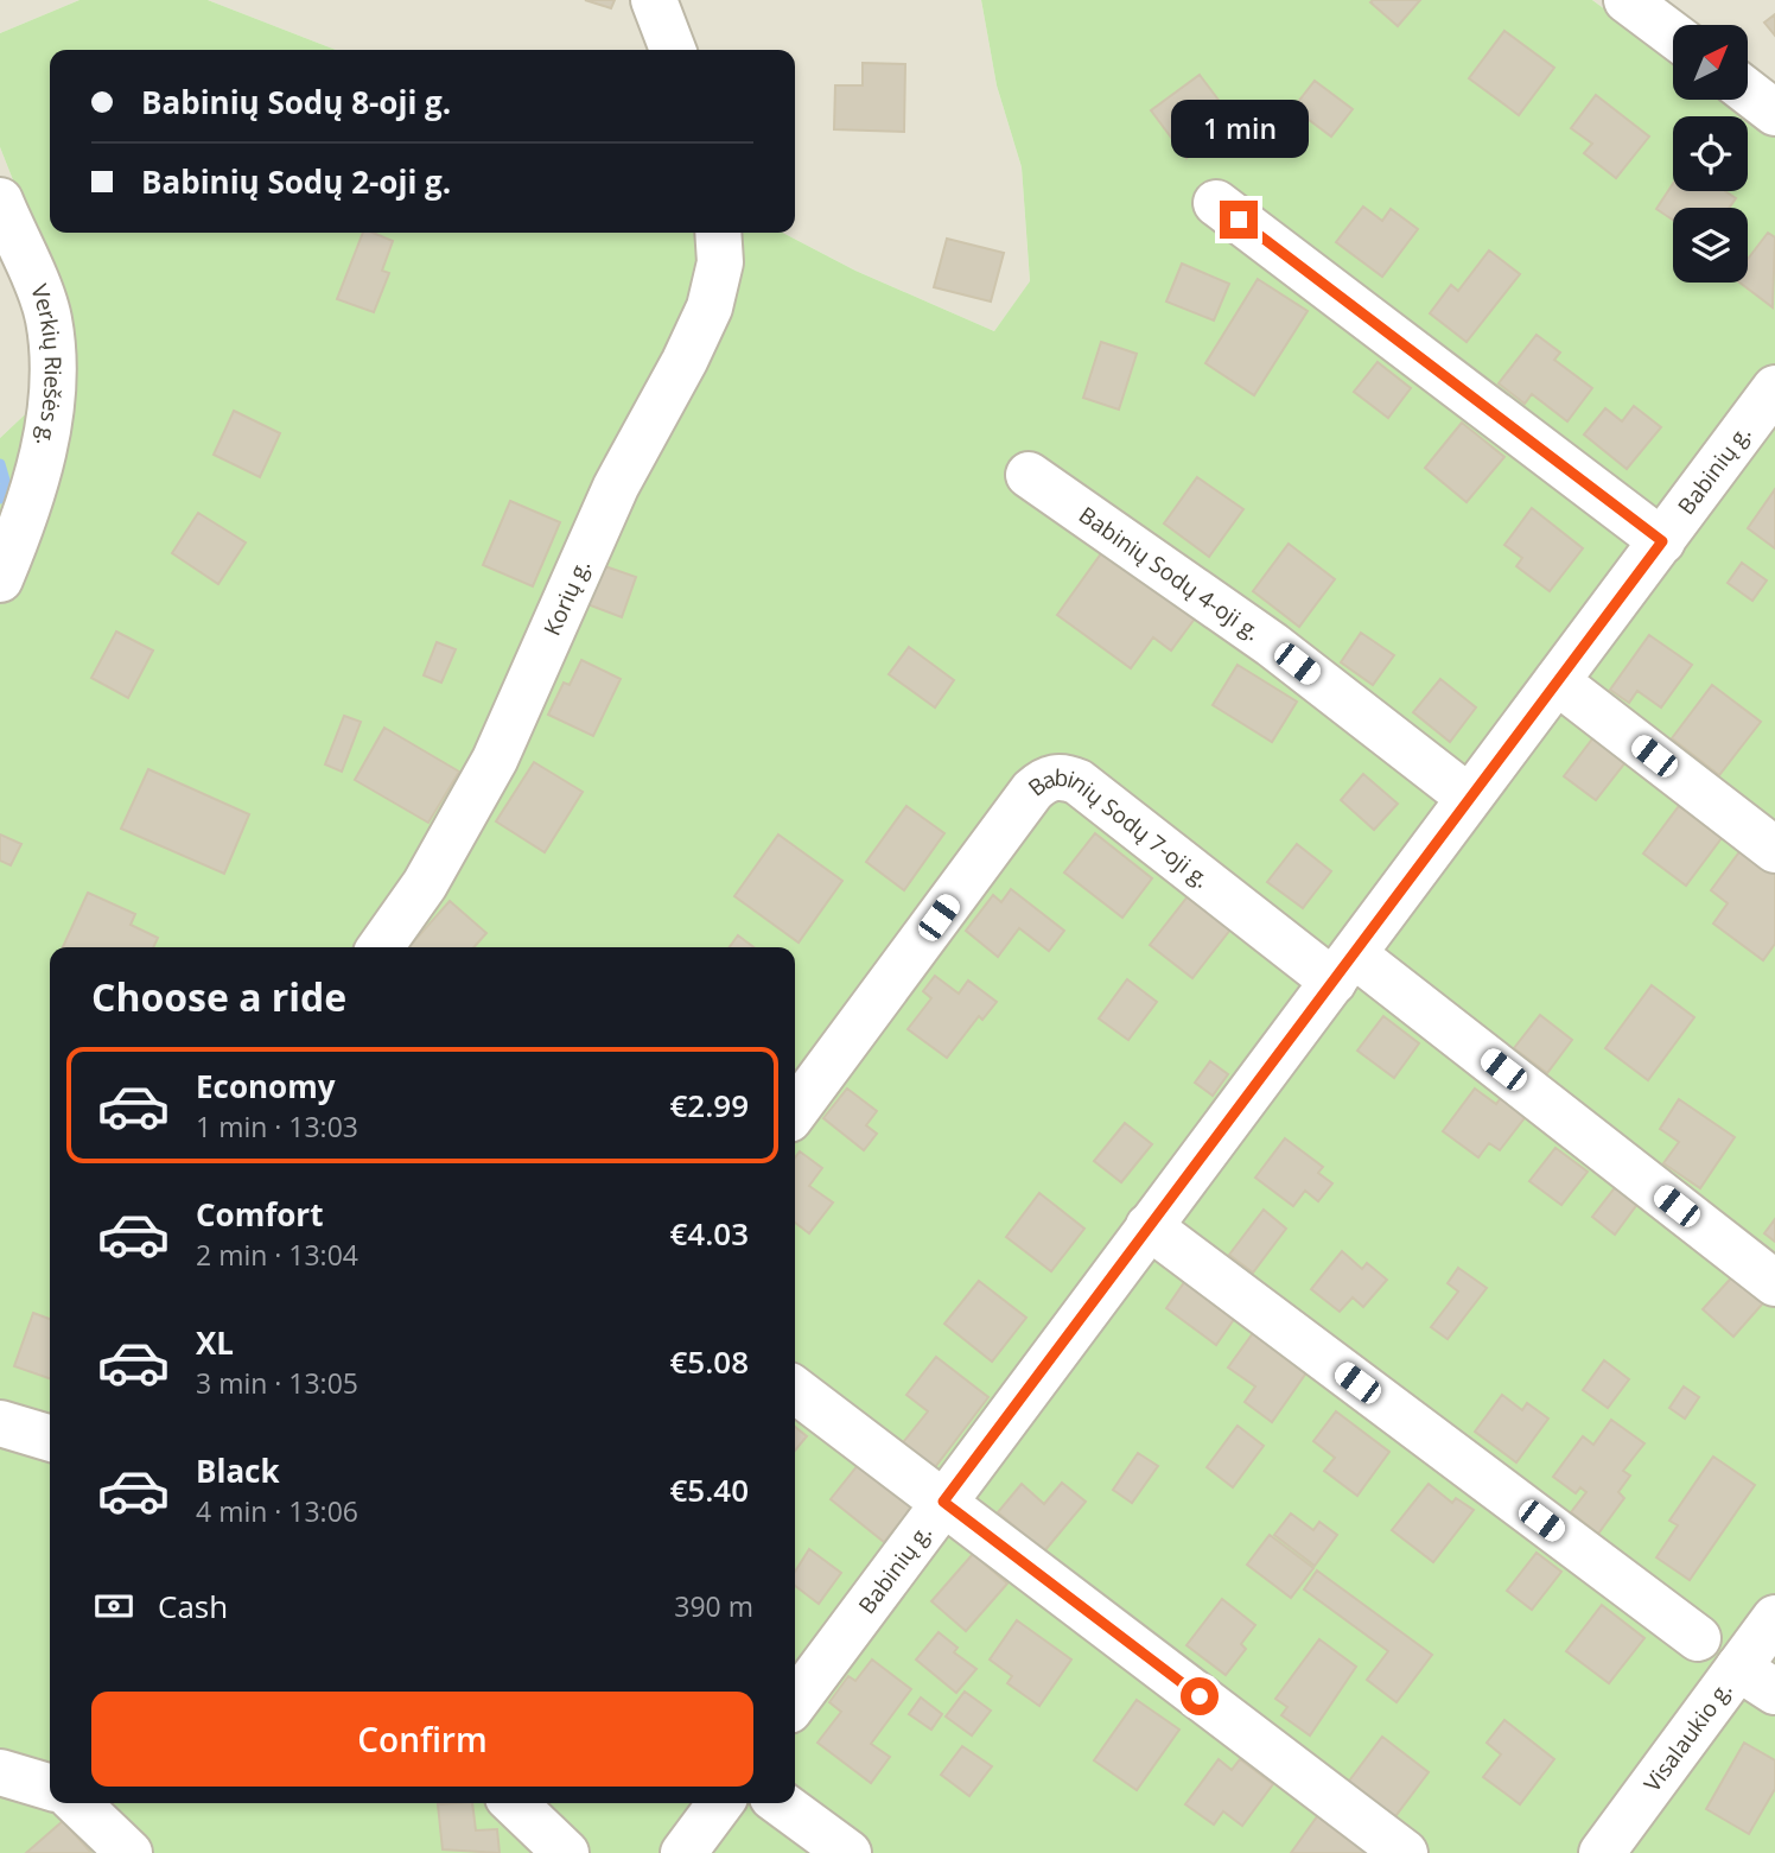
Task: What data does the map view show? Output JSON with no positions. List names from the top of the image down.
{
  "streets": {
    "street": [
      "Verkių Riešės g.",
      "Babinių g.",
      "Babinių Sodų 4-oji g.",
      "Korių g.",
      "Babinių Sodų 7-oji g.",
      "Visalaukio g."
    ]
  },
  "crossings": [
    ["Babinių g.", "Babinių Sodų 4-oji g."],
    ["Babinių g.", "Babinių Sodų 7-oji g."]
  ],
  "north": "top right",
  "page": {
    "banner": ["Babinių Sodų 8-oji g.", "Babinių Sodų 2-oji g."],
    "bubble": "1 min",
    "heading": "Choose a ride",
    "list": [
      {
        "name": "Economy",
        "note": "1 min · 13:03",
        "value": "€2.99"
      },
      {
        "name": "Comfort",
        "note": "2 min · 13:04",
        "value": "€4.03"
      },
      {
        "name": "XL",
        "note": "3 min · 13:05",
        "value": "€5.08"
      },
      {
        "name": "Black",
        "note": "4 min · 13:06",
        "value": "€5.40"
      }
    ],
    "pay": ["Cash", "390 m"],
    "buttons": "Confirm"
  }
}
